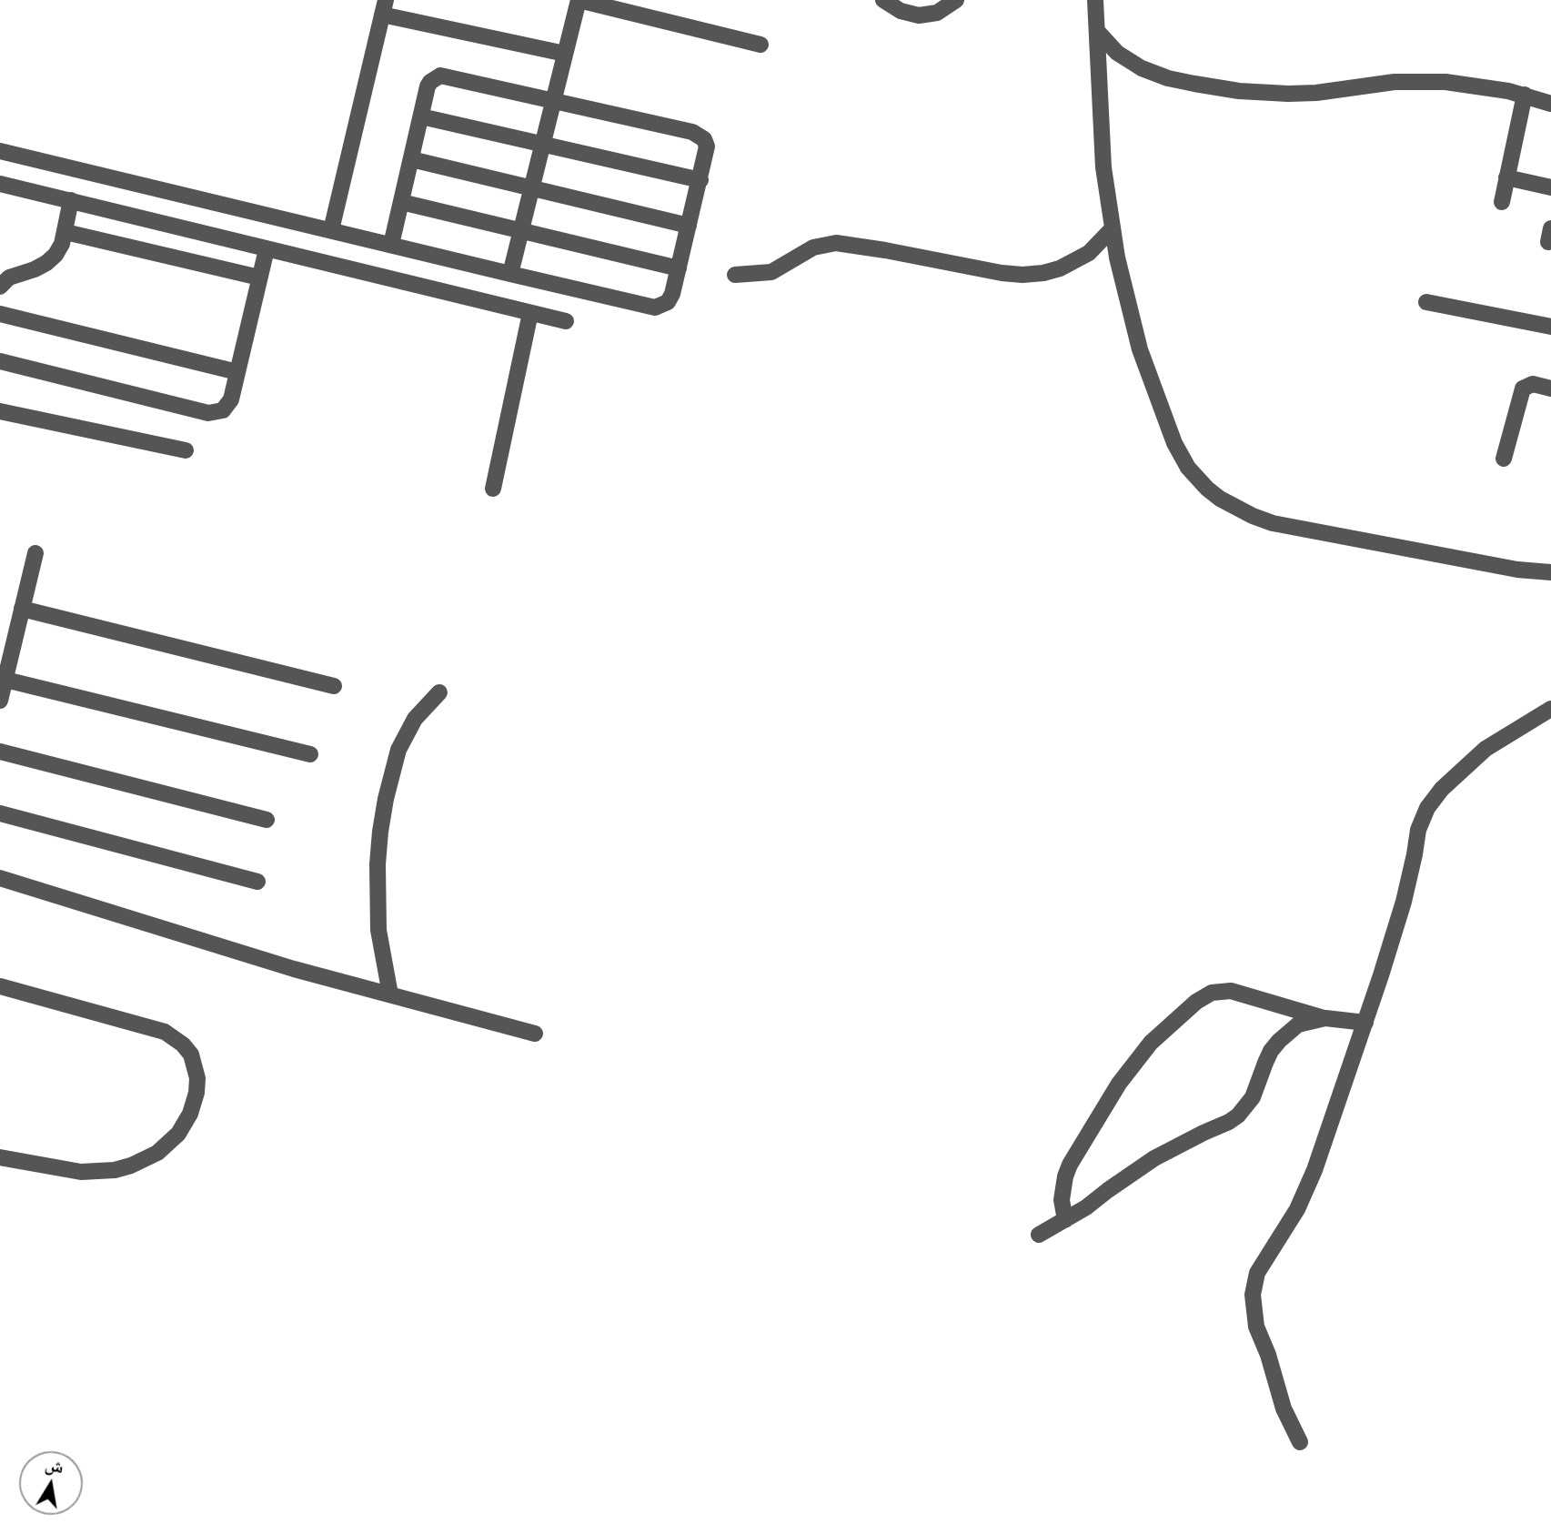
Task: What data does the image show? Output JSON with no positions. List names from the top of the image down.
{
  "north": "top"
}
